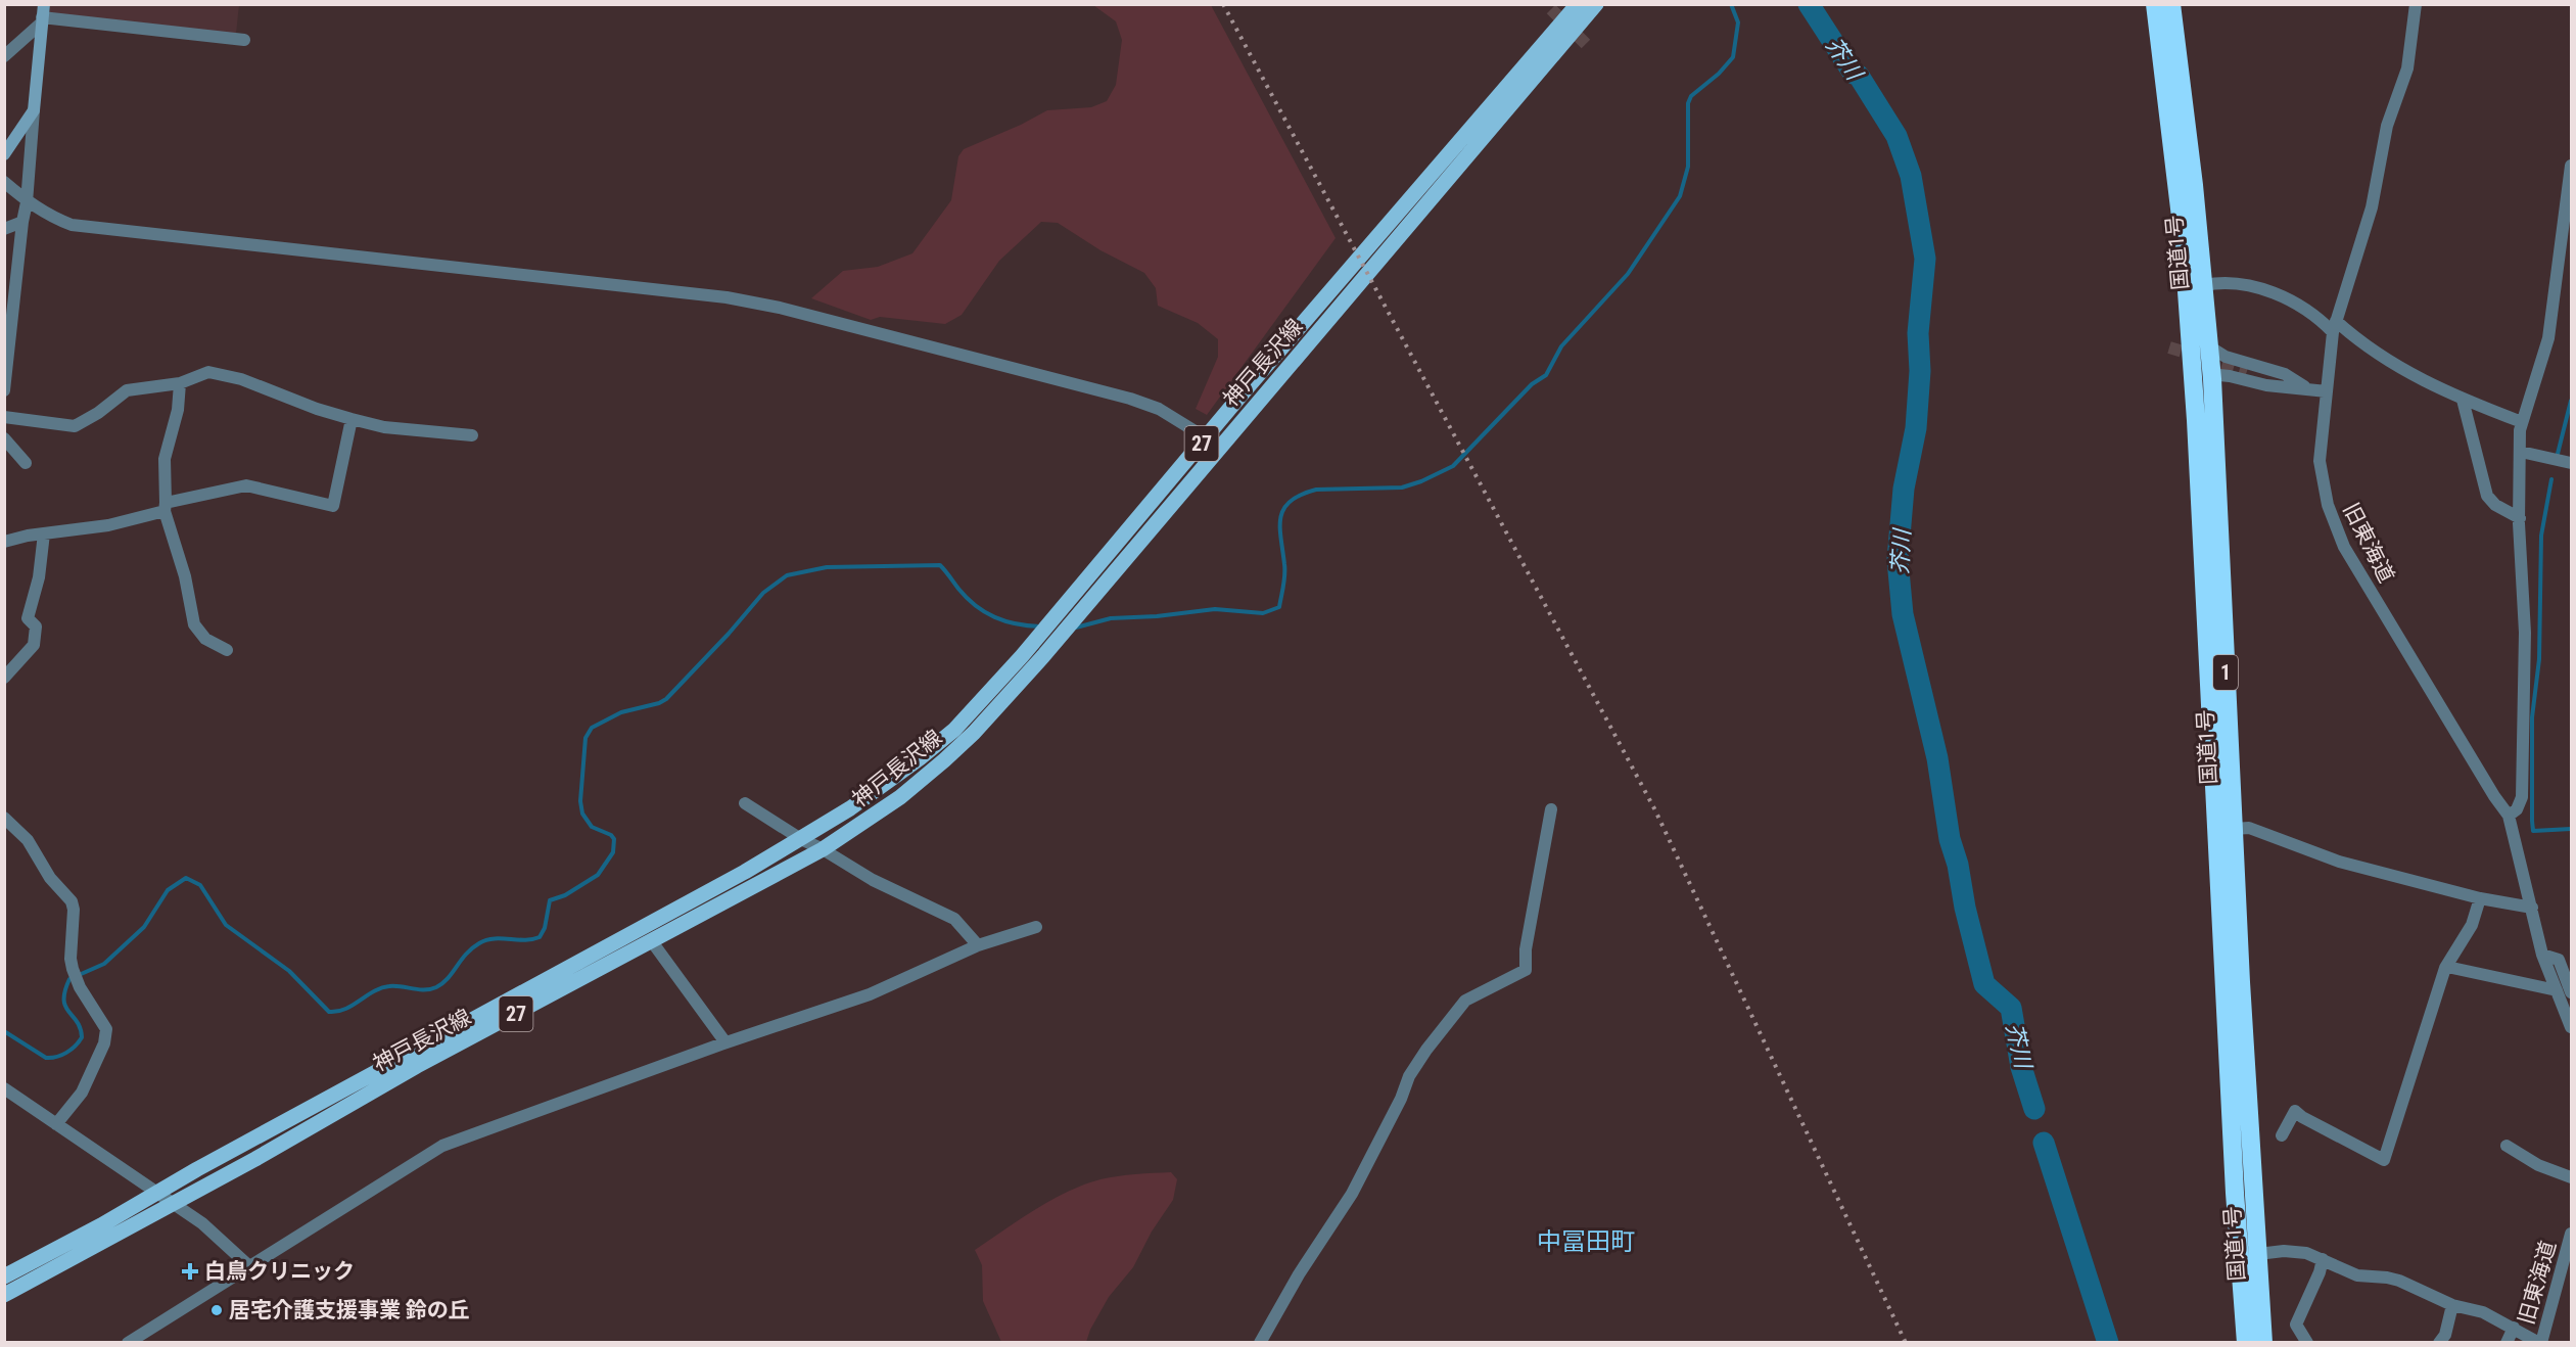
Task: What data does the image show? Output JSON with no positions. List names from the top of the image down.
{
  "streets": {
    "highway": ["国道1号", "1"],
    "main road": ["神戸長沢線", "27"],
    "street": ["旧東海道"]
  },
  "districts": ["中冨田町"],
  "water": ["芥川"],
  "places": {
    "health": ["白鳥クリニック"],
    "other": ["居宅介護支援事業 鈴の丘"]
  }
}
